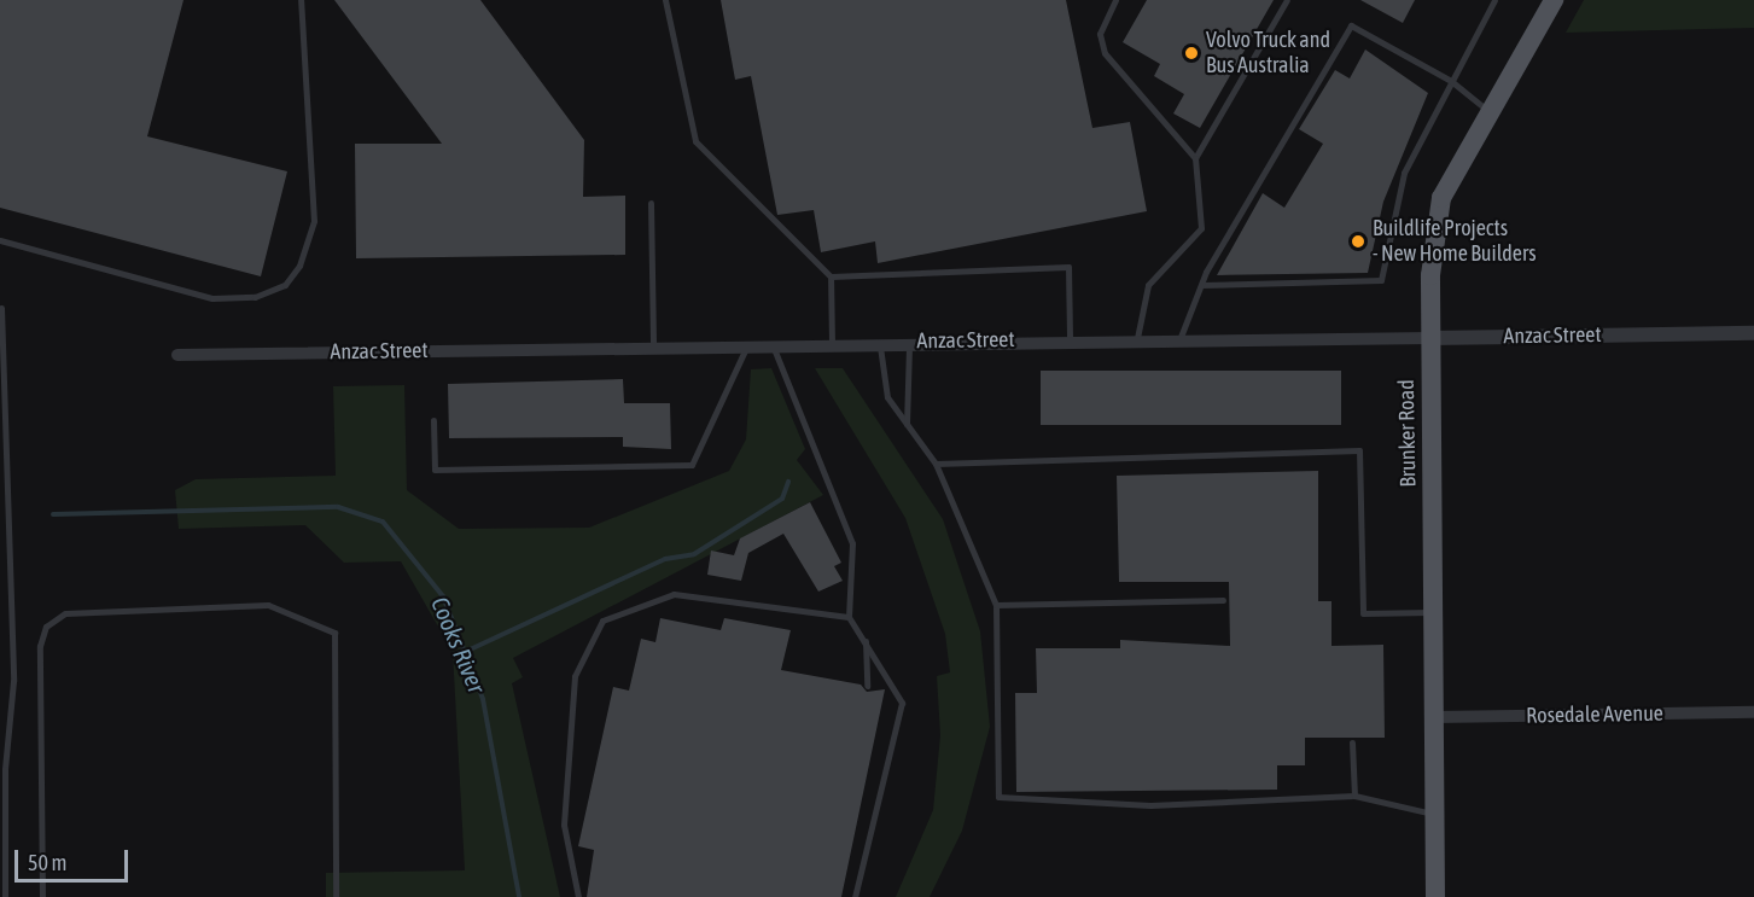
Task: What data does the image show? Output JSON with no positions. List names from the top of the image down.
{
  "streets": {
    "main road": ["Brunker Road"],
    "street": ["Anzac Street", "Rosedale Avenue"]
  },
  "crossings": [
    ["Anzac Street", "Brunker Road"],
    ["Brunker Road", "Rosedale Avenue"]
  ],
  "water": ["Cooks River"],
  "places": ["Volvo Truck and Bus Australia", "Buildlife Projects - New Home Builders"],
  "scale_bar": "50 m"
}
